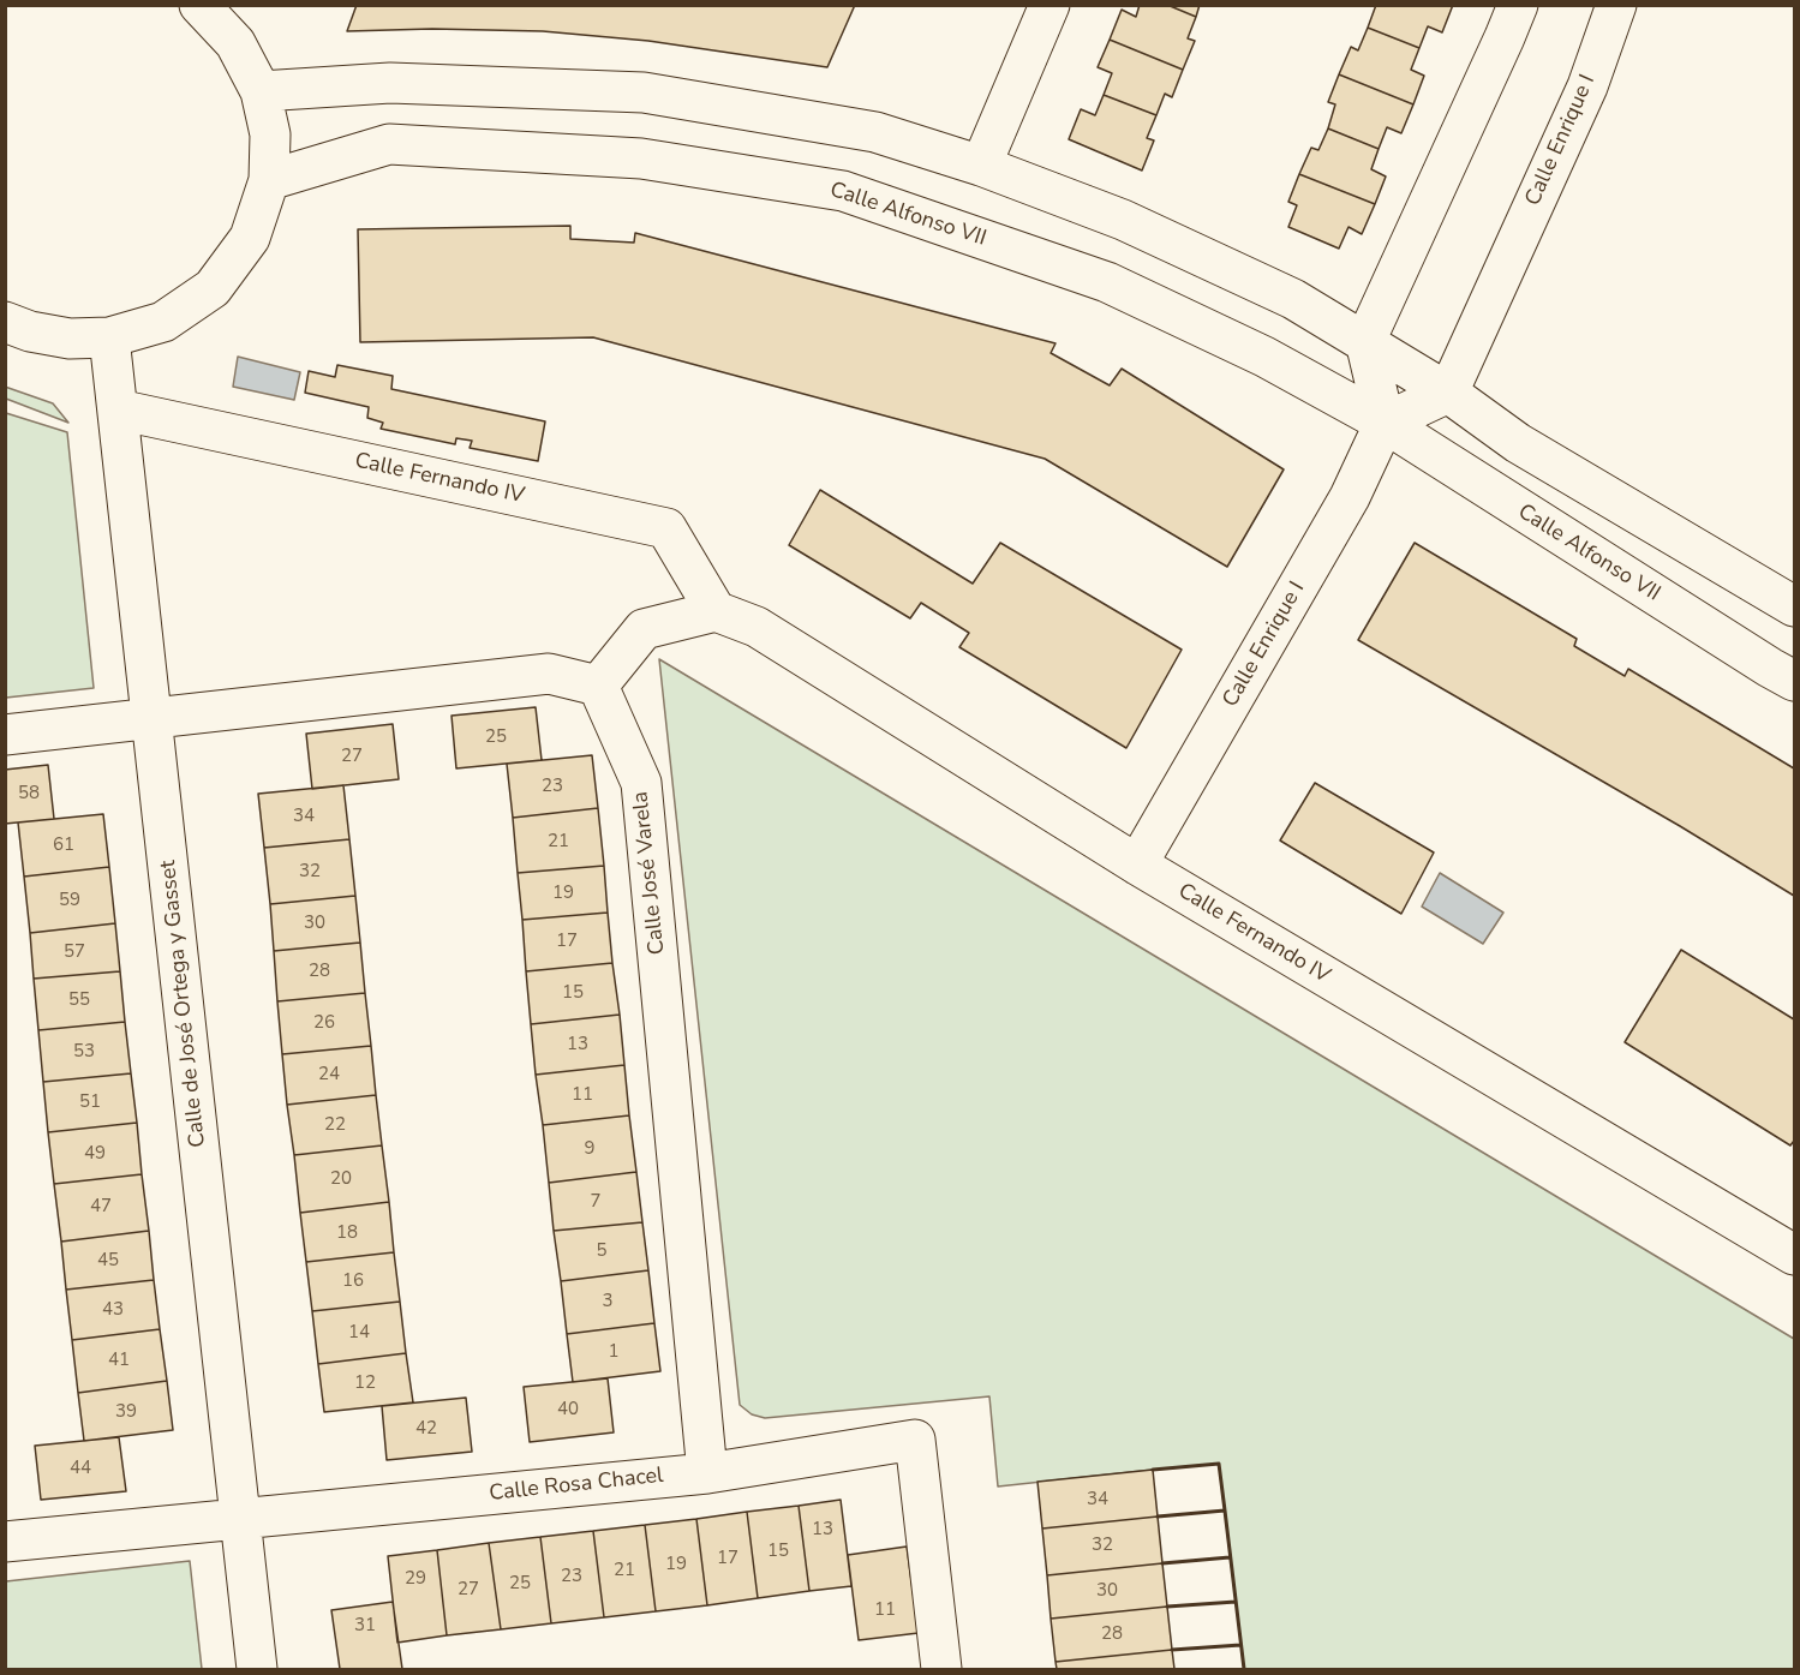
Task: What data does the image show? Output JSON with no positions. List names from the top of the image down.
{
  "streets": {
    "street": [
      "Calle Enrique I",
      "Calle Alfonso VII",
      "Calle Fernando IV",
      "Calle José Varela",
      "Calle de José Ortega y Gasset",
      "Calle Rosa Chacel"
    ]
  },
  "crossings": [
    ["Calle Enrique I", "Calle Alfonso VII"],
    ["Calle Enrique I", "Calle Fernando IV"],
    ["Calle Fernando IV", "Calle de José Ortega y Gasset"],
    ["Calle José Varela", "Calle Rosa Chacel"],
    ["Calle de José Ortega y Gasset", "Calle Rosa Chacel"]
  ],
  "house_numbers": [
    "25",
    "27",
    "23",
    "58",
    "34",
    "21",
    "61",
    "32",
    "19",
    "59",
    "30",
    "17",
    "57",
    "28",
    "15",
    "55",
    "26",
    "13",
    "53",
    "24",
    "11",
    "51",
    "22",
    "9",
    "49",
    "20",
    "7",
    "47",
    "18",
    "5",
    "45",
    "16",
    "3",
    "43",
    "14",
    "1",
    "41",
    "12",
    "40",
    "39",
    "42",
    "44",
    "34",
    "13",
    "32",
    "15",
    "17",
    "19",
    "21",
    "23",
    "29",
    "25",
    "27",
    "30",
    "11",
    "31",
    "28"
  ]
}
